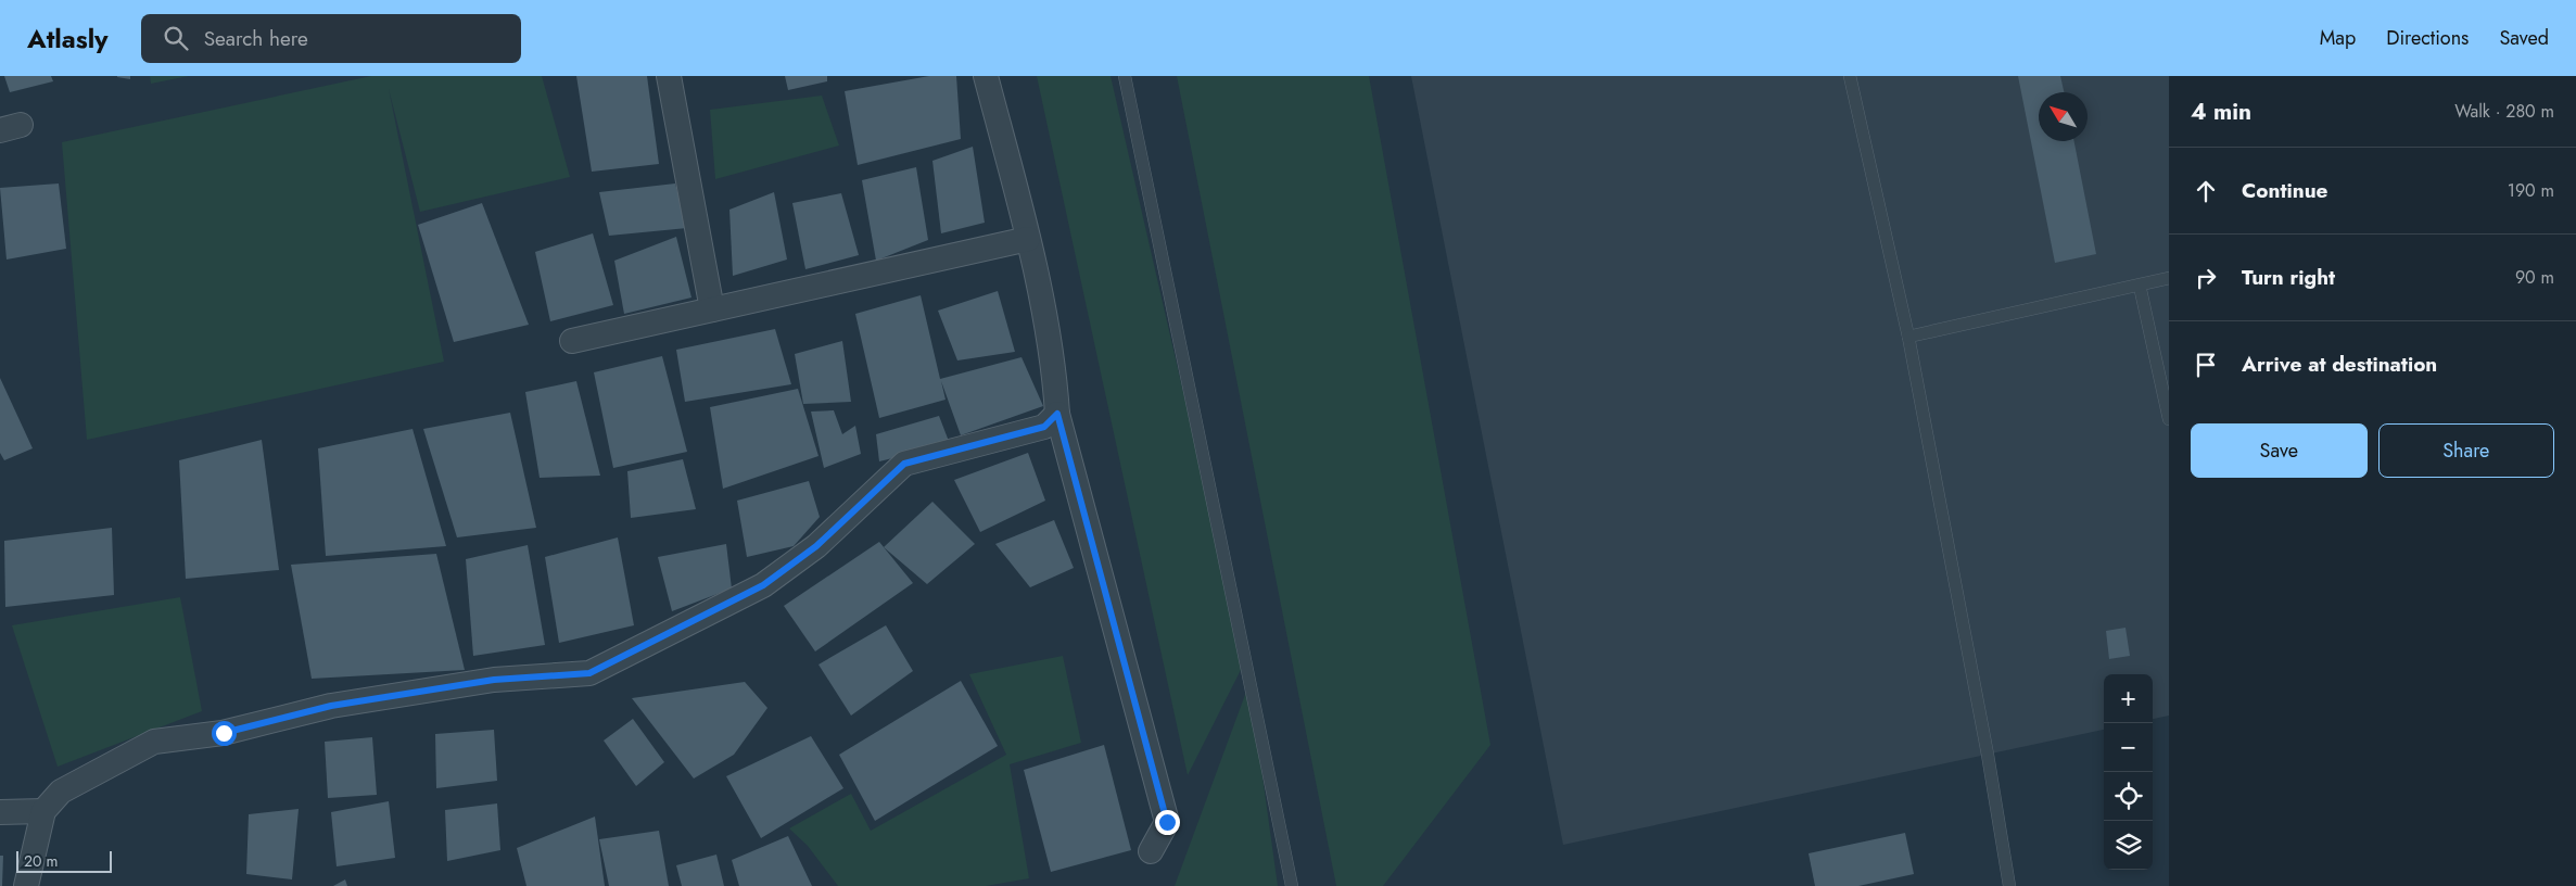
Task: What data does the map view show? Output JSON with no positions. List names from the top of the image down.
{
  "scale_bar": "20 m",
  "north": "top left",
  "page": {
    "header": "Atlasly",
    "search": "Search here",
    "nav": ["Map", "Directions", "Saved"],
    "heading": ["4 min", "Walk · 280 m"],
    "list": [
      ["Continue", "190 m"],
      ["Turn right", "90 m"],
      "Arrive at destination"
    ],
    "buttons": ["Save", "Share"],
    "map_buttons": ["+", "−"],
    "scale": "20 m"
  }
}
